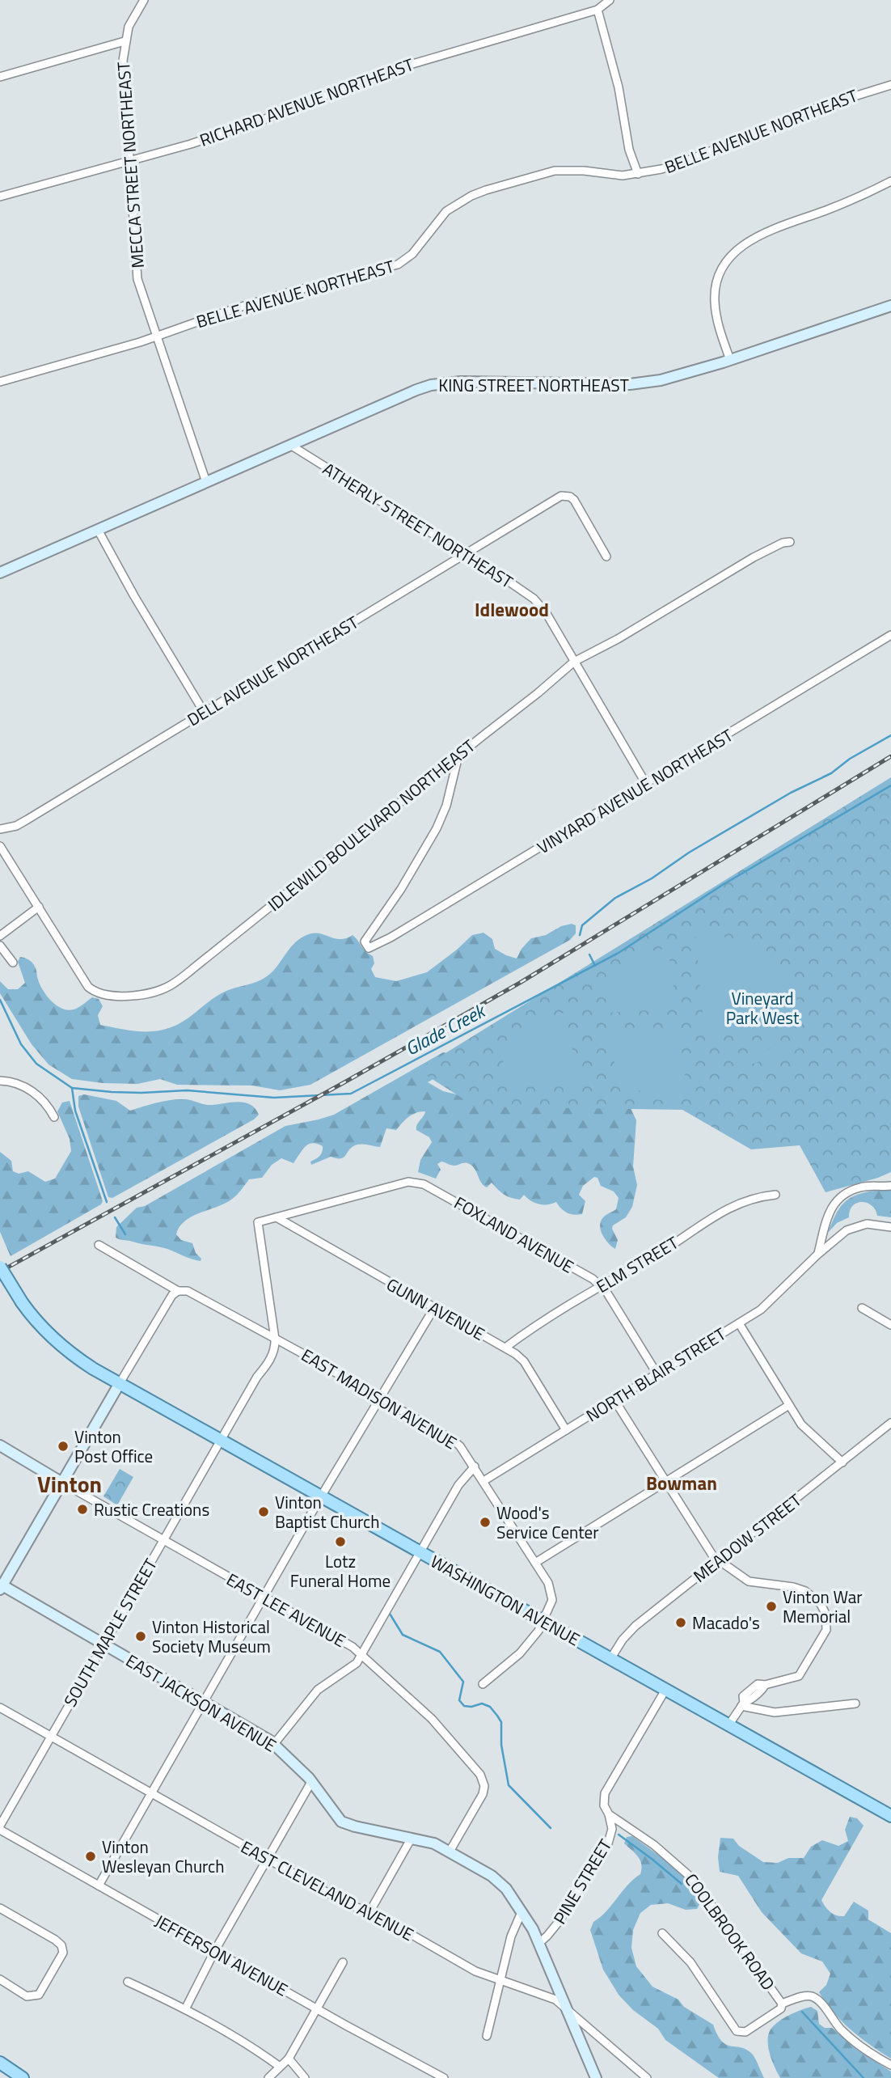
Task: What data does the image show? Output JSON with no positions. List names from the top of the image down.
{
  "streets": {
    "main road": ["WASHINGTON AVENUE"],
    "street": [
      "RICHARD AVENUE NORTHEAST",
      "BELLE AVENUE NORTHEAST",
      "MECCA STREET NORTHEAST",
      "KING STREET NORTHEAST",
      "ATHERLY STREET NORTHEAST",
      "DELL AVENUE NORTHEAST",
      "VINYARD AVENUE NORTHEAST",
      "IDLEWILD BOULEVARD NORTHEAST",
      "FOXLAND AVENUE",
      "ELM STREET",
      "GUNN AVENUE",
      "NORTH BLAIR STREET",
      "EAST MADISON AVENUE",
      "MEADOW STREET",
      "EAST LEE AVENUE",
      "SOUTH MAPLE STREET",
      "EAST JACKSON AVENUE",
      "PINE STREET",
      "EAST CLEVELAND AVENUE",
      "COOLBROOK ROAD",
      "JEFFERSON AVENUE"
    ]
  },
  "crossings": [
    ["RICHARD AVENUE NORTHEAST", "MECCA STREET NORTHEAST"],
    ["BELLE AVENUE NORTHEAST", "MECCA STREET NORTHEAST"],
    ["MECCA STREET NORTHEAST", "KING STREET NORTHEAST"],
    ["KING STREET NORTHEAST", "ATHERLY STREET NORTHEAST"],
    ["ATHERLY STREET NORTHEAST", "DELL AVENUE NORTHEAST"],
    ["ATHERLY STREET NORTHEAST", "VINYARD AVENUE NORTHEAST"],
    ["ATHERLY STREET NORTHEAST", "IDLEWILD BOULEVARD NORTHEAST"],
    ["VINYARD AVENUE NORTHEAST", "IDLEWILD BOULEVARD NORTHEAST"],
    ["FOXLAND AVENUE", "ELM STREET"],
    ["FOXLAND AVENUE", "GUNN AVENUE"],
    ["FOXLAND AVENUE", "NORTH BLAIR STREET"],
    ["ELM STREET", "GUNN AVENUE"],
    ["GUNN AVENUE", "NORTH BLAIR STREET"],
    ["NORTH BLAIR STREET", "EAST MADISON AVENUE"],
    ["EAST MADISON AVENUE", "WASHINGTON AVENUE"],
    ["EAST MADISON AVENUE", "SOUTH MAPLE STREET"],
    ["MEADOW STREET", "WASHINGTON AVENUE"],
    ["WASHINGTON AVENUE", "SOUTH MAPLE STREET"],
    ["EAST LEE AVENUE", "SOUTH MAPLE STREET"],
    ["EAST LEE AVENUE", "EAST JACKSON AVENUE"],
    ["SOUTH MAPLE STREET", "EAST JACKSON AVENUE"],
    ["SOUTH MAPLE STREET", "EAST CLEVELAND AVENUE"],
    ["SOUTH MAPLE STREET", "JEFFERSON AVENUE"],
    ["EAST JACKSON AVENUE", "PINE STREET"],
    ["EAST JACKSON AVENUE", "EAST CLEVELAND AVENUE"],
    ["PINE STREET", "COOLBROOK ROAD"]
  ],
  "districts": ["Idlewood", "Bowman", "Vinton"],
  "water": ["Glade Creek"],
  "parks": ["Vineyard Park West"],
  "places": [
    "Vinton Post Office",
    "Rustic Creations",
    "Vinton Baptist Church",
    "Wood's Service Center",
    "Lotz Funeral Home",
    "Vinton War Memorial",
    "Macado's",
    "Vinton Historical Society Museum",
    "Vinton Wesleyan Church"
  ]
}
